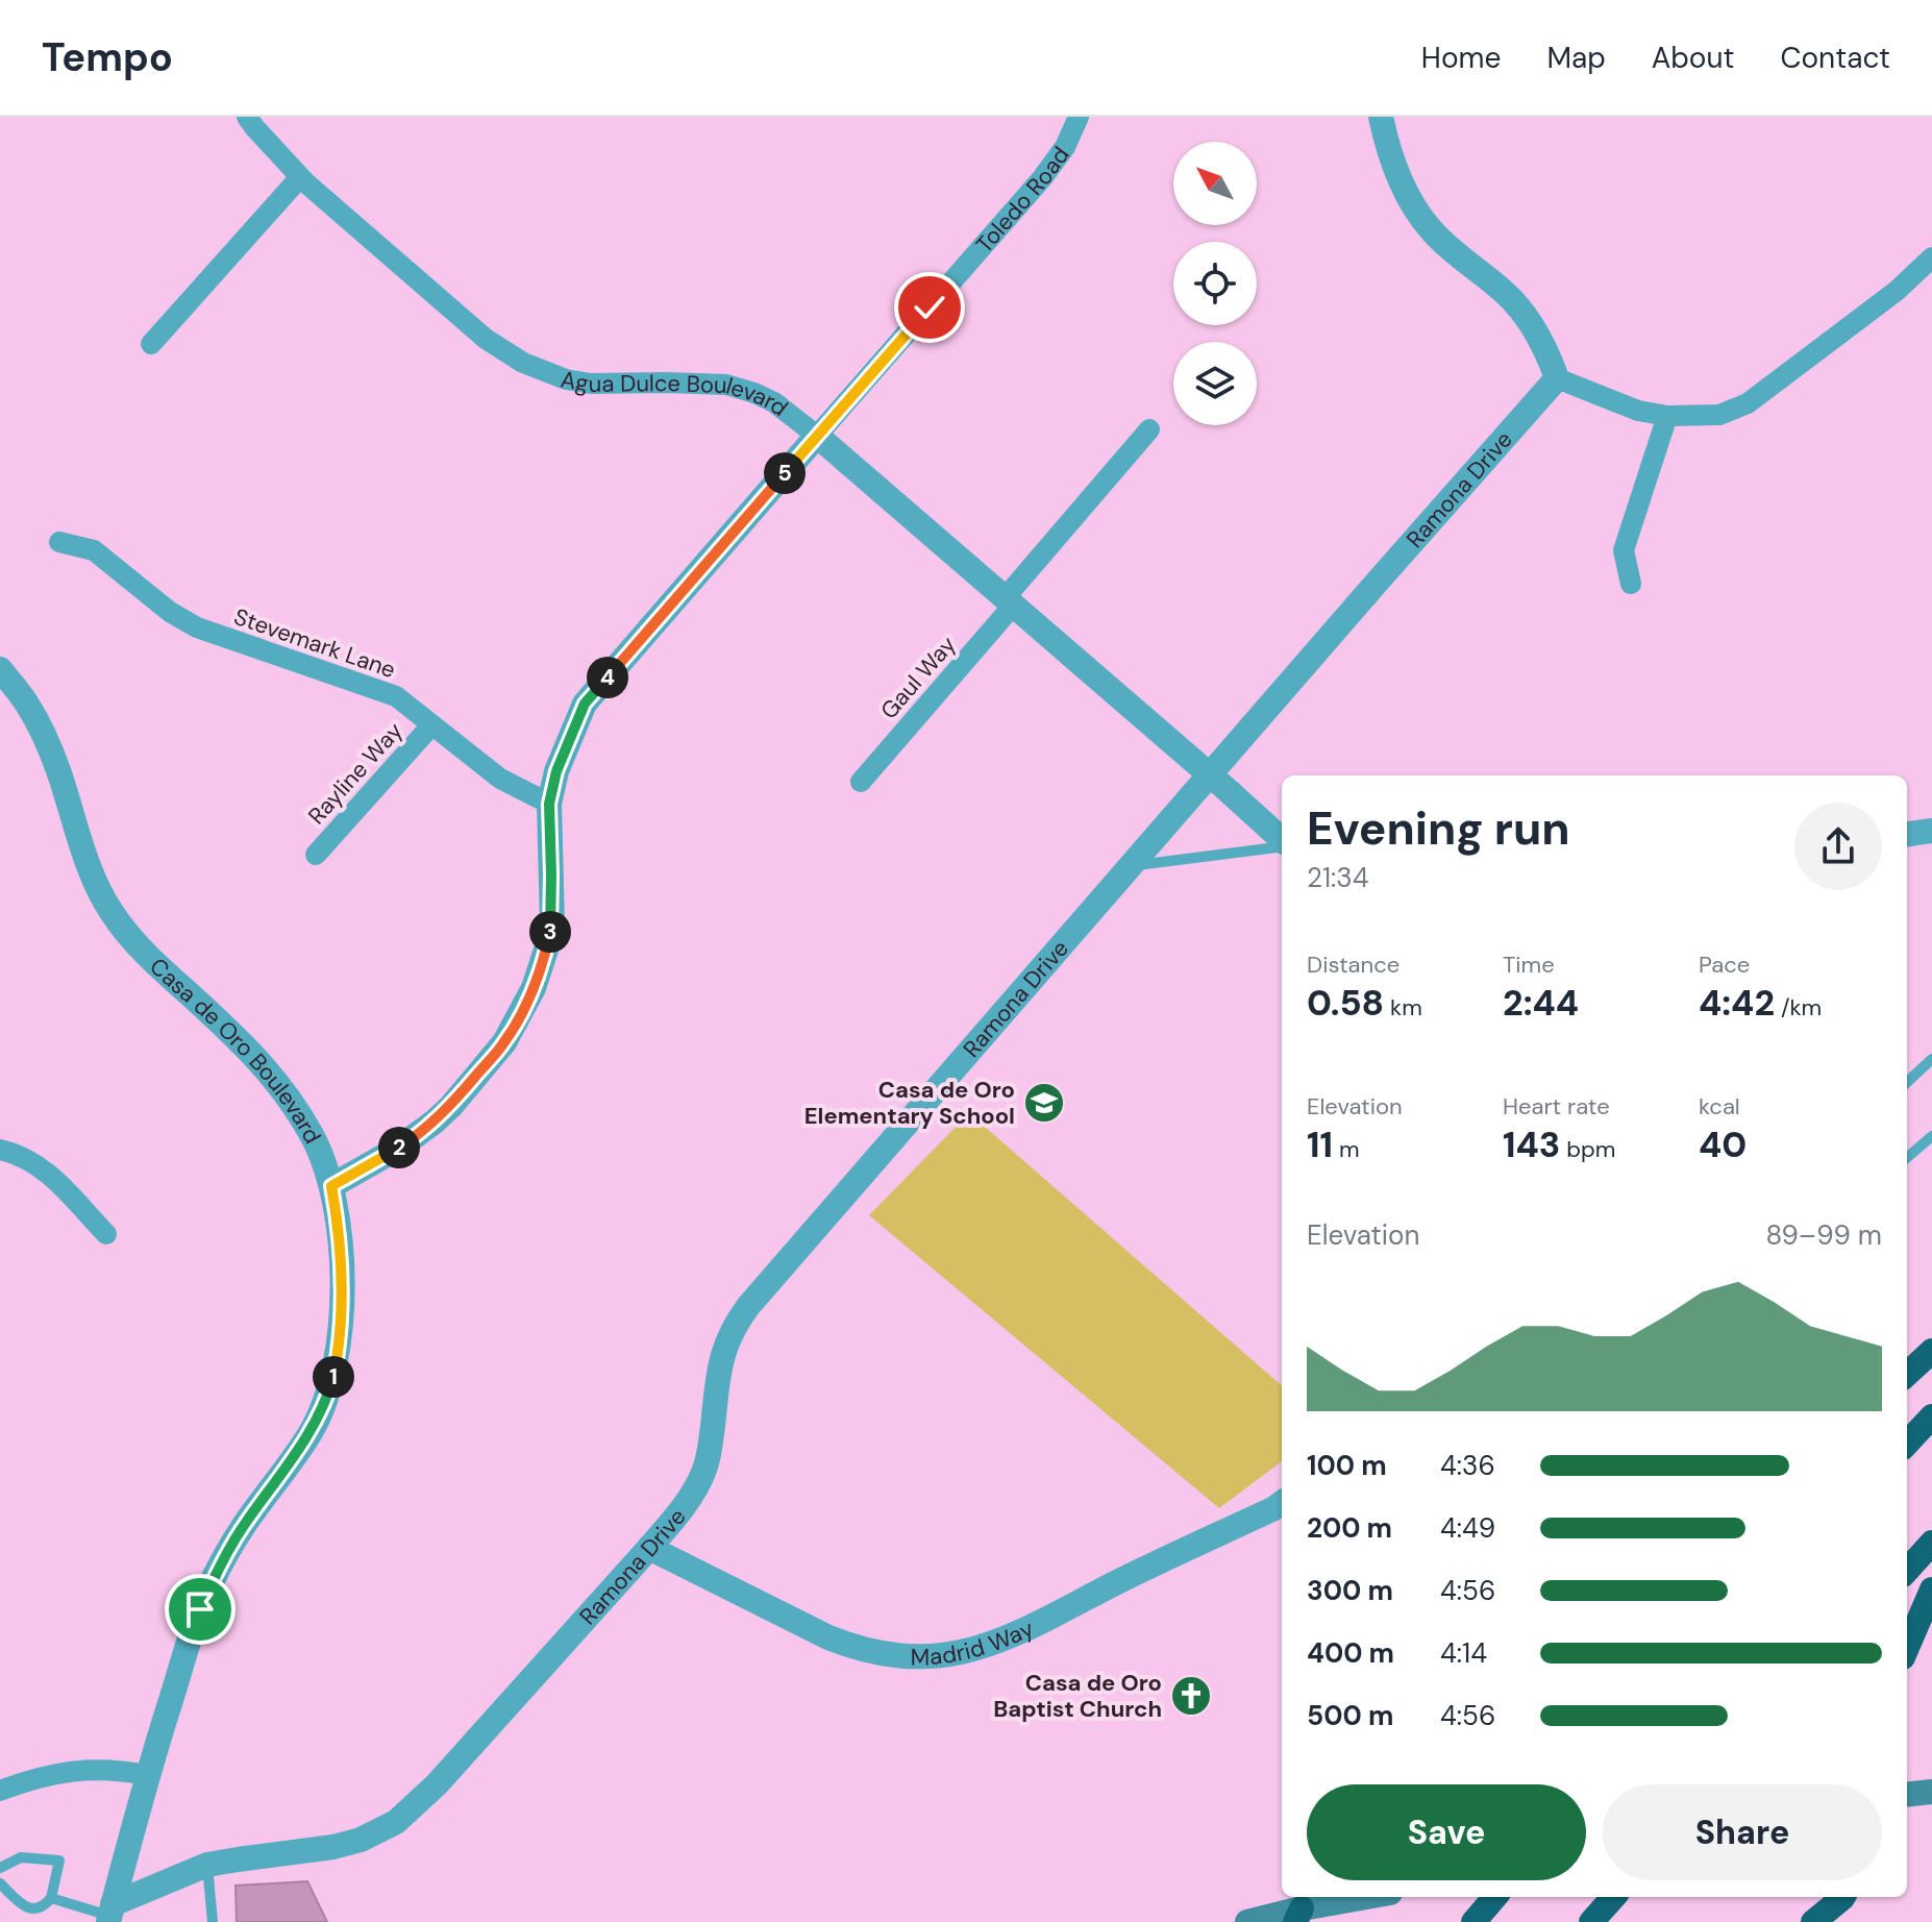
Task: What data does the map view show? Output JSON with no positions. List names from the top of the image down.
{
  "streets": {
    "street": [
      "Toledo Road",
      "Agua Dulce Boulevard",
      "Ramona Drive",
      "Stevemark Lane",
      "Gaul Way",
      "Rayline Way",
      "Casa de Oro Boulevard",
      "Madrid Way"
    ]
  },
  "crossings": [
    ["Toledo Road", "Agua Dulce Boulevard"],
    ["Toledo Road", "Stevemark Lane"],
    ["Toledo Road", "Casa de Oro Boulevard"],
    ["Agua Dulce Boulevard", "Ramona Drive"],
    ["Agua Dulce Boulevard", "Gaul Way"],
    ["Ramona Drive", "Casa de Oro Boulevard"],
    ["Ramona Drive", "Madrid Way"],
    ["Stevemark Lane", "Rayline Way"]
  ],
  "places": {
    "school or university": ["Casa de Oro Elementary School"],
    "church": ["Casa de Oro Baptist Church"]
  },
  "north": "top left",
  "page": {
    "header": "Tempo",
    "nav": [
      "Home",
      "Map",
      "About",
      "Contact"
    ],
    "pins": [
      "5",
      "4",
      "3",
      "2",
      "1"
    ],
    "heading": ["Evening run", "21:34"],
    "stats": [
      ["Distance", "0.58 km"],
      ["Time", "2:44"],
      ["Pace", "4:42 /km"],
      ["Elevation", "11 m"],
      ["Heart rate", "143 bpm"],
      ["kcal", "40"]
    ],
    "chart": ["Elevation", "89–99 m"],
    "list": [
      {
        "name": "100 m",
        "note": "4:36"
      },
      {
        "name": "200 m",
        "note": "4:49"
      },
      {
        "name": "300 m",
        "note": "4:56"
      },
      {
        "name": "400 m",
        "note": "4:14"
      },
      {
        "name": "500 m",
        "note": "4:56"
      }
    ],
    "buttons": ["Save", "Share"]
  }
}
